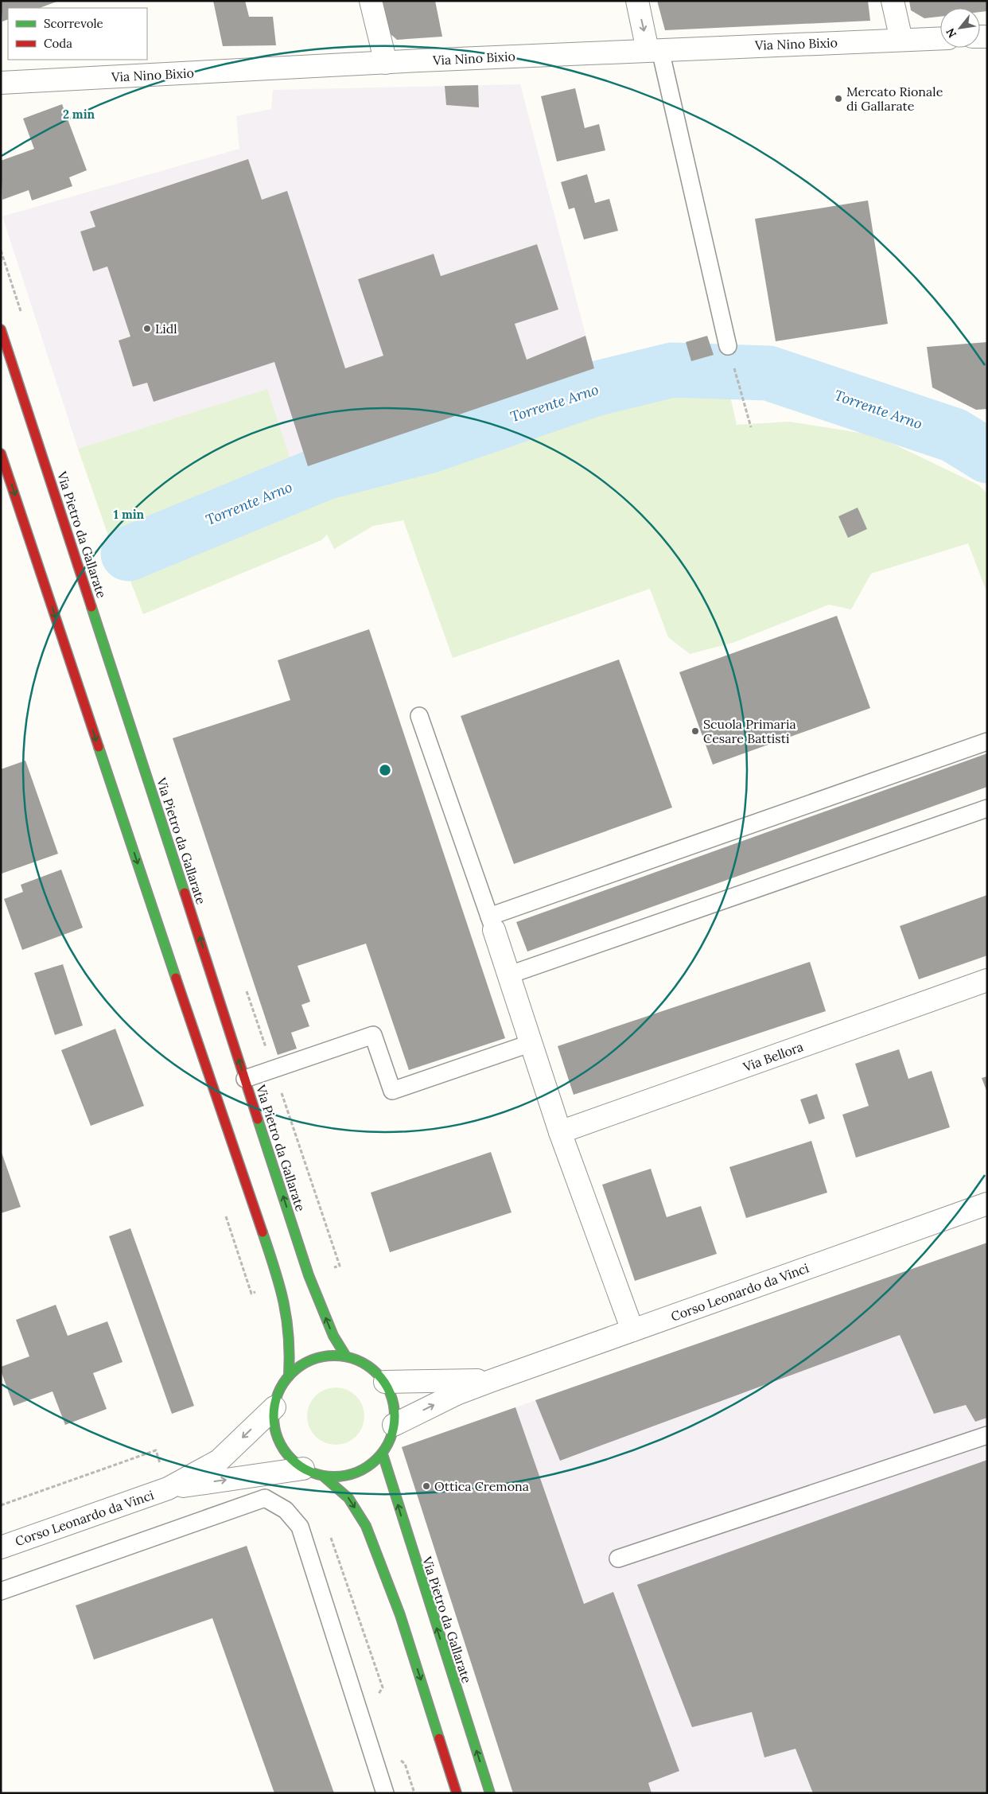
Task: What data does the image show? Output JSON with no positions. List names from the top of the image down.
{
  "streets": {
    "street": [
      "Via Nino Bixio",
      "Via Pietro da Gallarate",
      "Via Bellora",
      "Corso Leonardo da Vinci"
    ]
  },
  "crossings": [
    ["Via Pietro da Gallarate", "Corso Leonardo da Vinci"]
  ],
  "water": ["Torrente Arno"],
  "places": [
    "Mercato Rionale di Gallarate",
    "Lidl",
    "Scuola Primaria Cesare Battisti",
    "Ottica Cremona"
  ],
  "legend": ["Scorrevole", "Coda"],
  "north": "bottom left",
  "rings": ["2 min", "1 min"]
}
